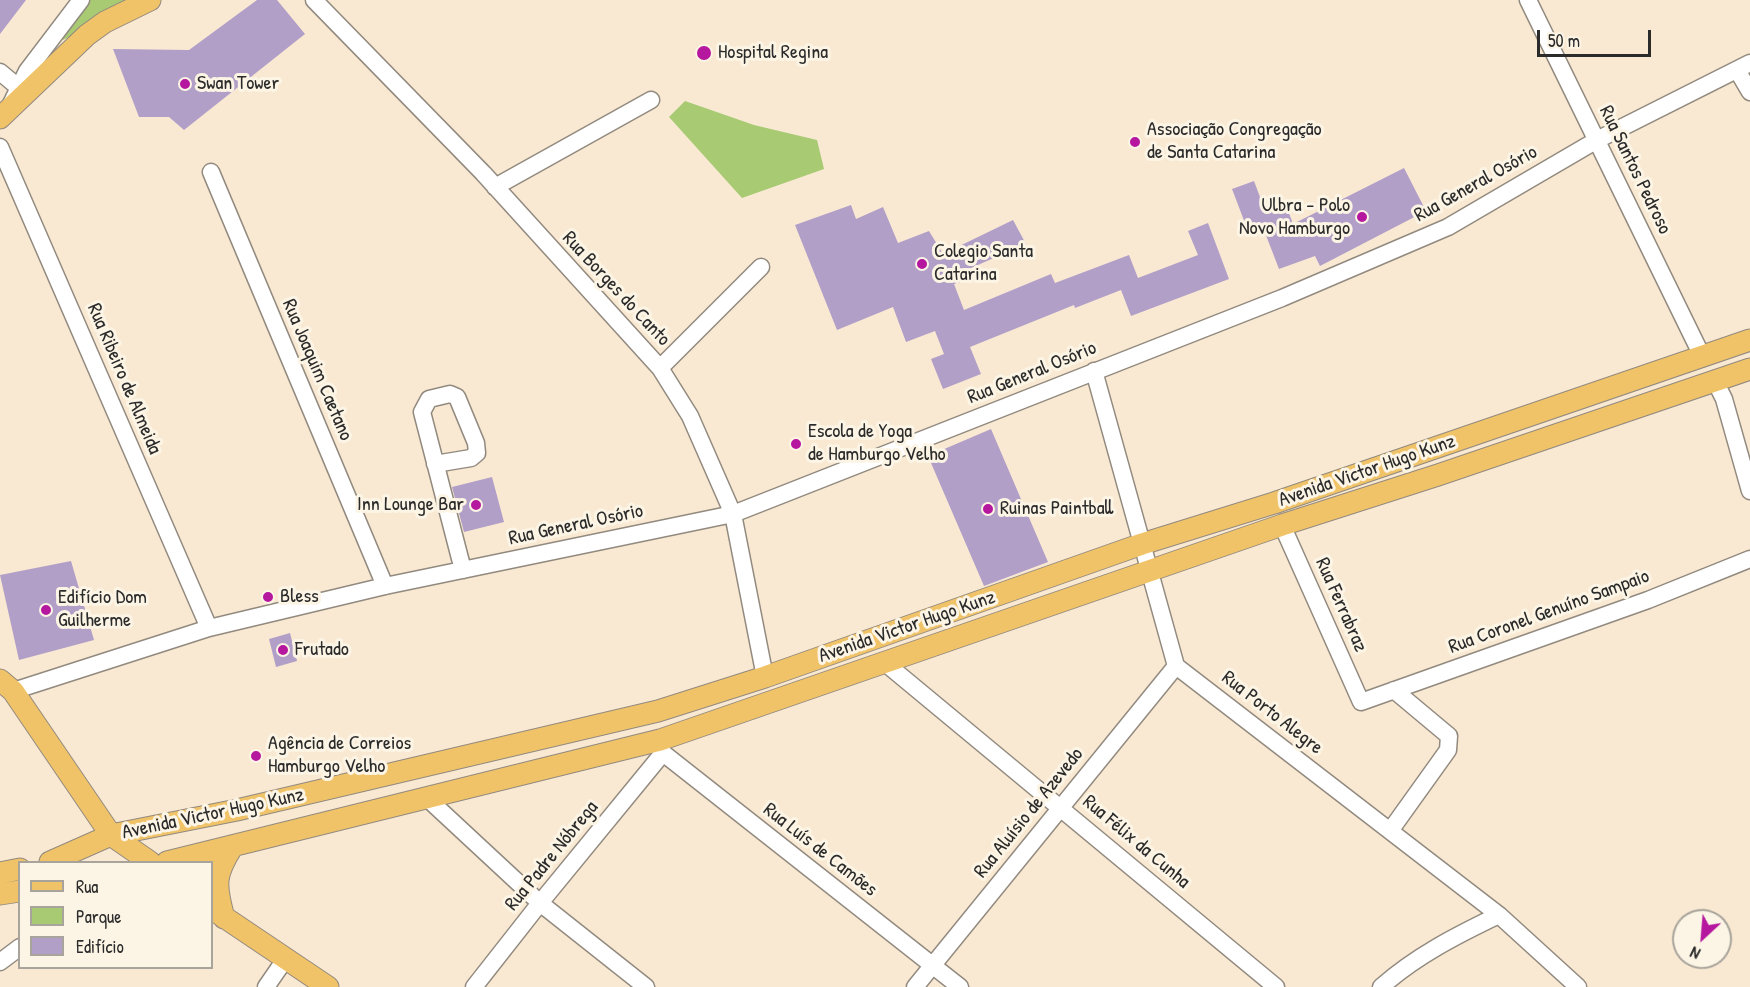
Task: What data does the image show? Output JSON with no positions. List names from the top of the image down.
{
  "streets": {
    "main road": ["Avenida Victor Hugo Kunz"],
    "street": [
      "Rua Santos Pedroso",
      "Rua General Osório",
      "Rua Borges do Canto",
      "Rua Joaquim Caetano",
      "Rua Ribeiro de Almeida",
      "Rua Ferrabraz",
      "Rua Coronel Genuíno Sampaio",
      "Rua Porto Alegre",
      "Rua Aluísio de Azevedo",
      "Rua Félix da Cunha",
      "Rua Luís de Camões",
      "Rua Padre Nóbrega"
    ]
  },
  "crossings": [
    ["Rua Santos Pedroso", "Rua General Osório"],
    ["Rua Santos Pedroso", "Avenida Victor Hugo Kunz"],
    ["Rua General Osório", "Rua Borges do Canto"],
    ["Rua General Osório", "Rua Joaquim Caetano"],
    ["Rua General Osório", "Rua Ribeiro de Almeida"],
    ["Rua Borges do Canto", "Avenida Victor Hugo Kunz"],
    ["Avenida Victor Hugo Kunz", "Rua Ferrabraz"],
    ["Avenida Victor Hugo Kunz", "Rua Félix da Cunha"],
    ["Avenida Victor Hugo Kunz", "Rua Luís de Camões"],
    ["Avenida Victor Hugo Kunz", "Rua Padre Nóbrega"],
    ["Rua Ferrabraz", "Rua Coronel Genuíno Sampaio"],
    ["Rua Porto Alegre", "Rua Aluísio de Azevedo"],
    ["Rua Aluísio de Azevedo", "Rua Félix da Cunha"],
    ["Rua Aluísio de Azevedo", "Rua Luís de Camões"],
    ["Rua Luís de Camões", "Rua Padre Nóbrega"]
  ],
  "places": [
    "Hospital Regina",
    "Swan Tower",
    "Associação Congregação de Santa Catarina",
    "Ulbra - Polo Novo Hamburgo",
    "Colegio Santa Catarina",
    "Escola de Yoga de Hamburgo Velho",
    "Inn Lounge Bar",
    "Ruinas Paintball",
    "Bless",
    "Edifício Dom Guilherme",
    "Frutado",
    "Agência de Correios Hamburgo Velho"
  ],
  "legend": ["Rua", "Parque", "Edifício"],
  "scale_bar": "50 m",
  "north": "bottom left"
}
